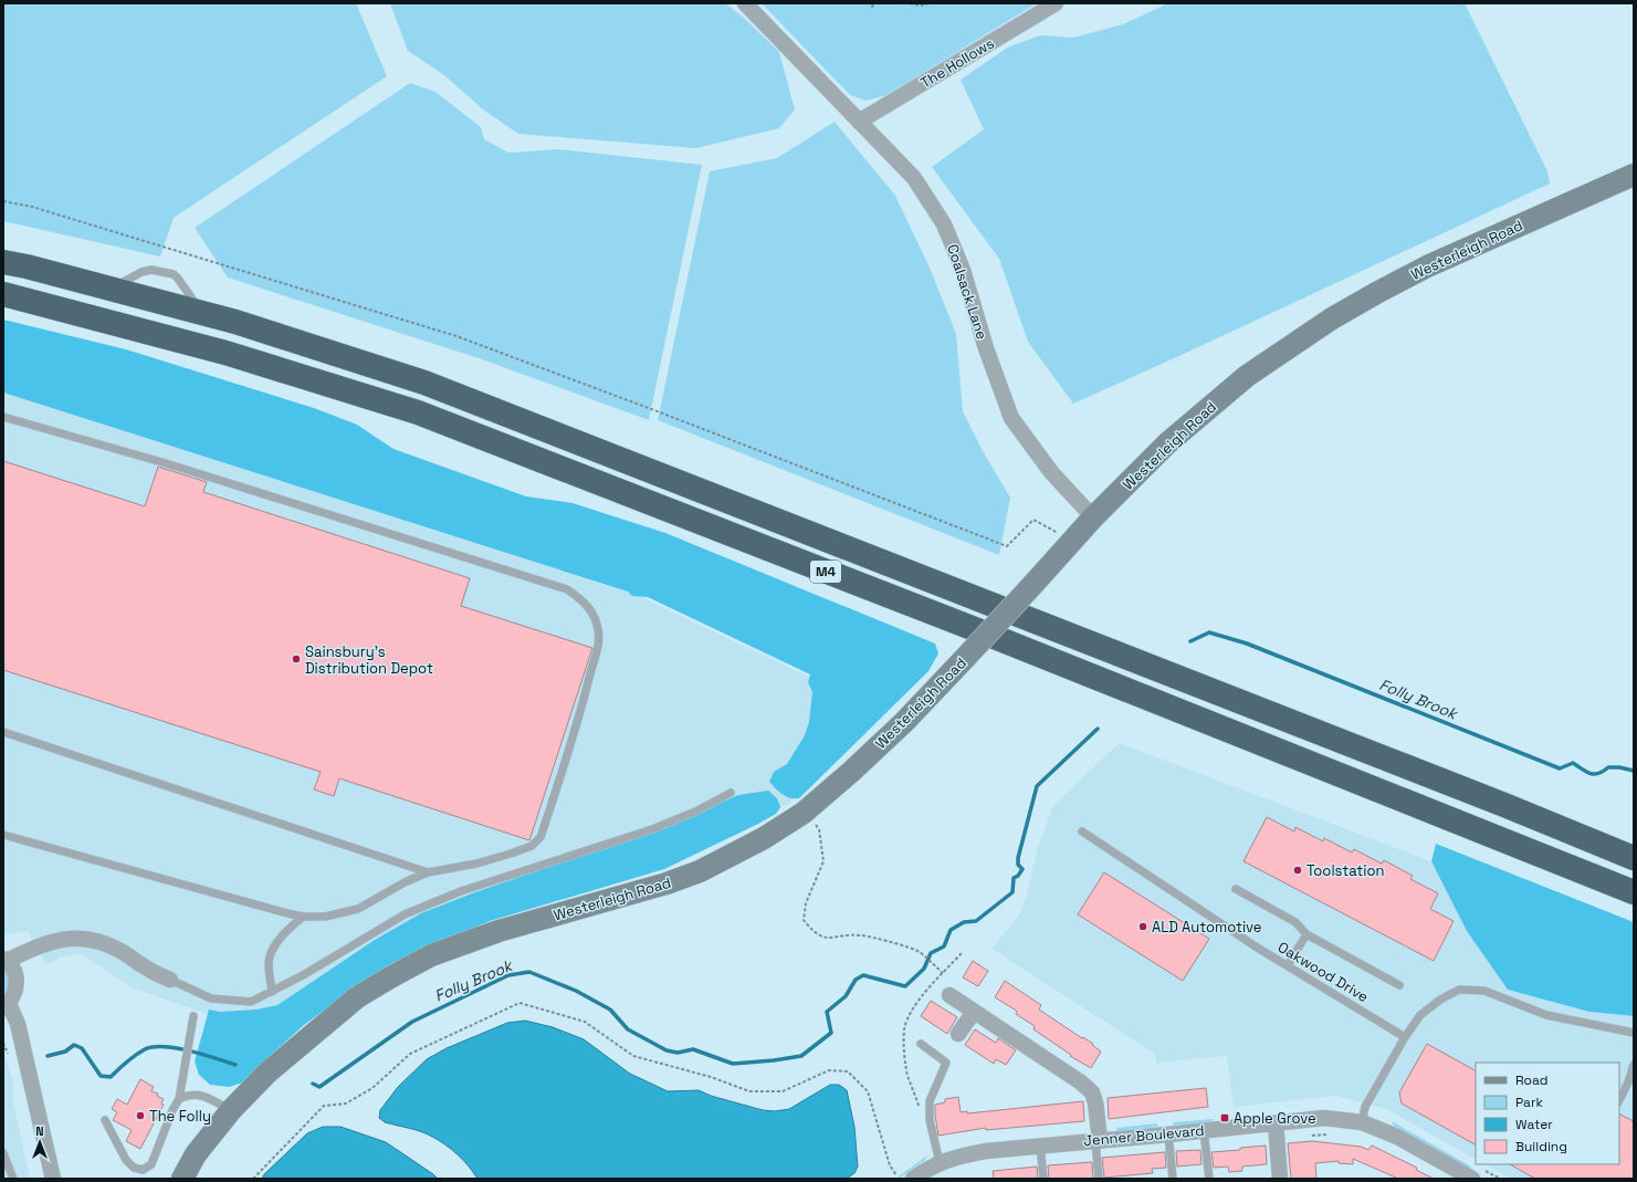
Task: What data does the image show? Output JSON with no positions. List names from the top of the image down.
{
  "streets": {
    "highway": ["M4"],
    "street": [
      "The Hollows",
      "Westerleigh Road",
      "Coalsack Lane",
      "Jenner Boulevard"
    ],
    "lane": ["Oakwood Drive"]
  },
  "crossings": [
    ["The Hollows", "Coalsack Lane"],
    ["Westerleigh Road", "Coalsack Lane"]
  ],
  "water": ["Folly Brook"],
  "places": {
    "other": [
      "Sainsbury's Distribution Depot",
      "Toolstation",
      "ALD Automotive",
      "The Folly"
    ],
    "transit": ["Apple Grove"]
  },
  "legend": [
    "Road",
    "Park",
    "Water",
    "Building"
  ],
  "north": "top"
}
